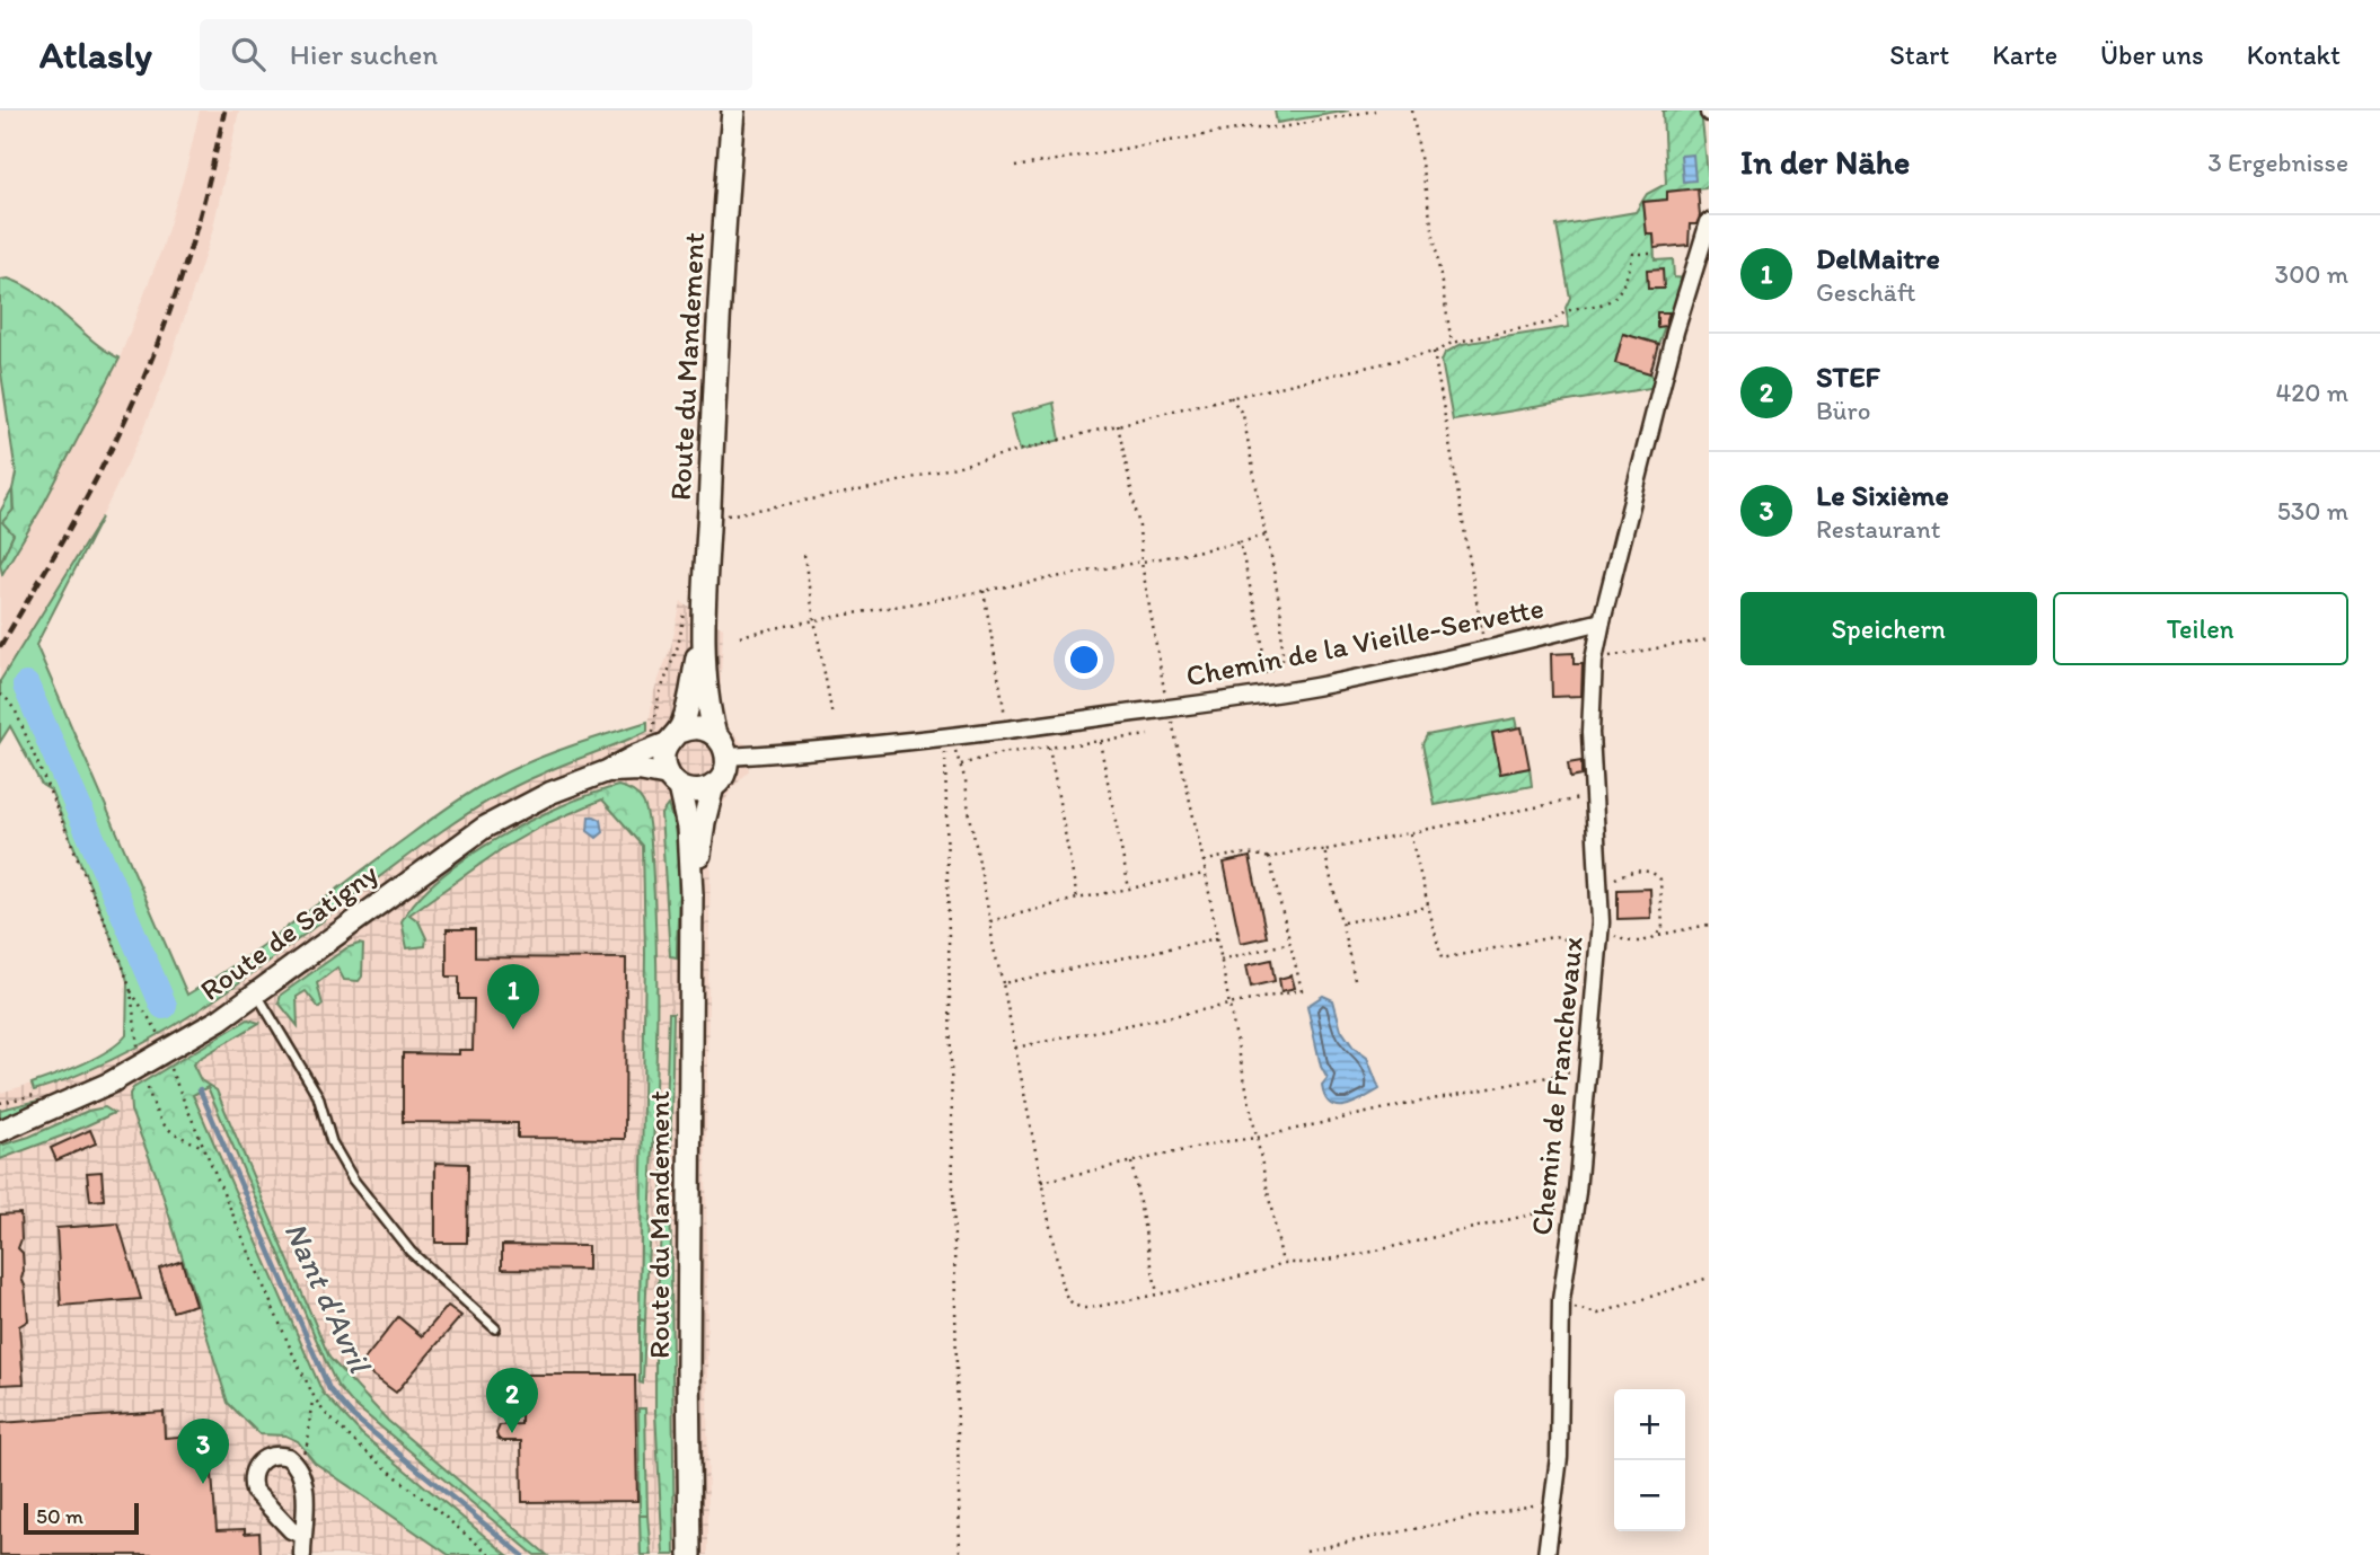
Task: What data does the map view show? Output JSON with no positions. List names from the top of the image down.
{
  "streets": {
    "main road": ["Route du Mandement"],
    "street": ["Chemin de la Vieille-Servette", "Route de Satigny", "Chemin de Franchevaux"]
  },
  "crossings": [
    ["Route du Mandement", "Chemin de la Vieille-Servette"],
    ["Route du Mandement", "Route de Satigny"],
    ["Chemin de la Vieille-Servette", "Route de Satigny"],
    ["Chemin de la Vieille-Servette", "Chemin de Franchevaux"]
  ],
  "water": ["Nant d'Avril"],
  "scale_bar": "50 m",
  "page": {
    "header": "Atlasly",
    "search": "Hier suchen",
    "nav": [
      "Start",
      "Karte",
      "Über uns",
      "Kontakt"
    ],
    "heading": ["In der Nähe", "3 Ergebnisse"],
    "list": [
      {
        "mark": "1",
        "name": "DelMaitre",
        "note": "Geschäft",
        "value": "300 m"
      },
      {
        "mark": "2",
        "name": "STEF",
        "note": "Büro",
        "value": "420 m"
      },
      {
        "mark": "3",
        "name": "Le Sixième",
        "note": "Restaurant",
        "value": "530 m"
      }
    ],
    "buttons": ["Speichern", "Teilen"],
    "pins": ["1", "2", "3"],
    "map_buttons": ["+", "−"],
    "scale": "50 m"
  }
}
